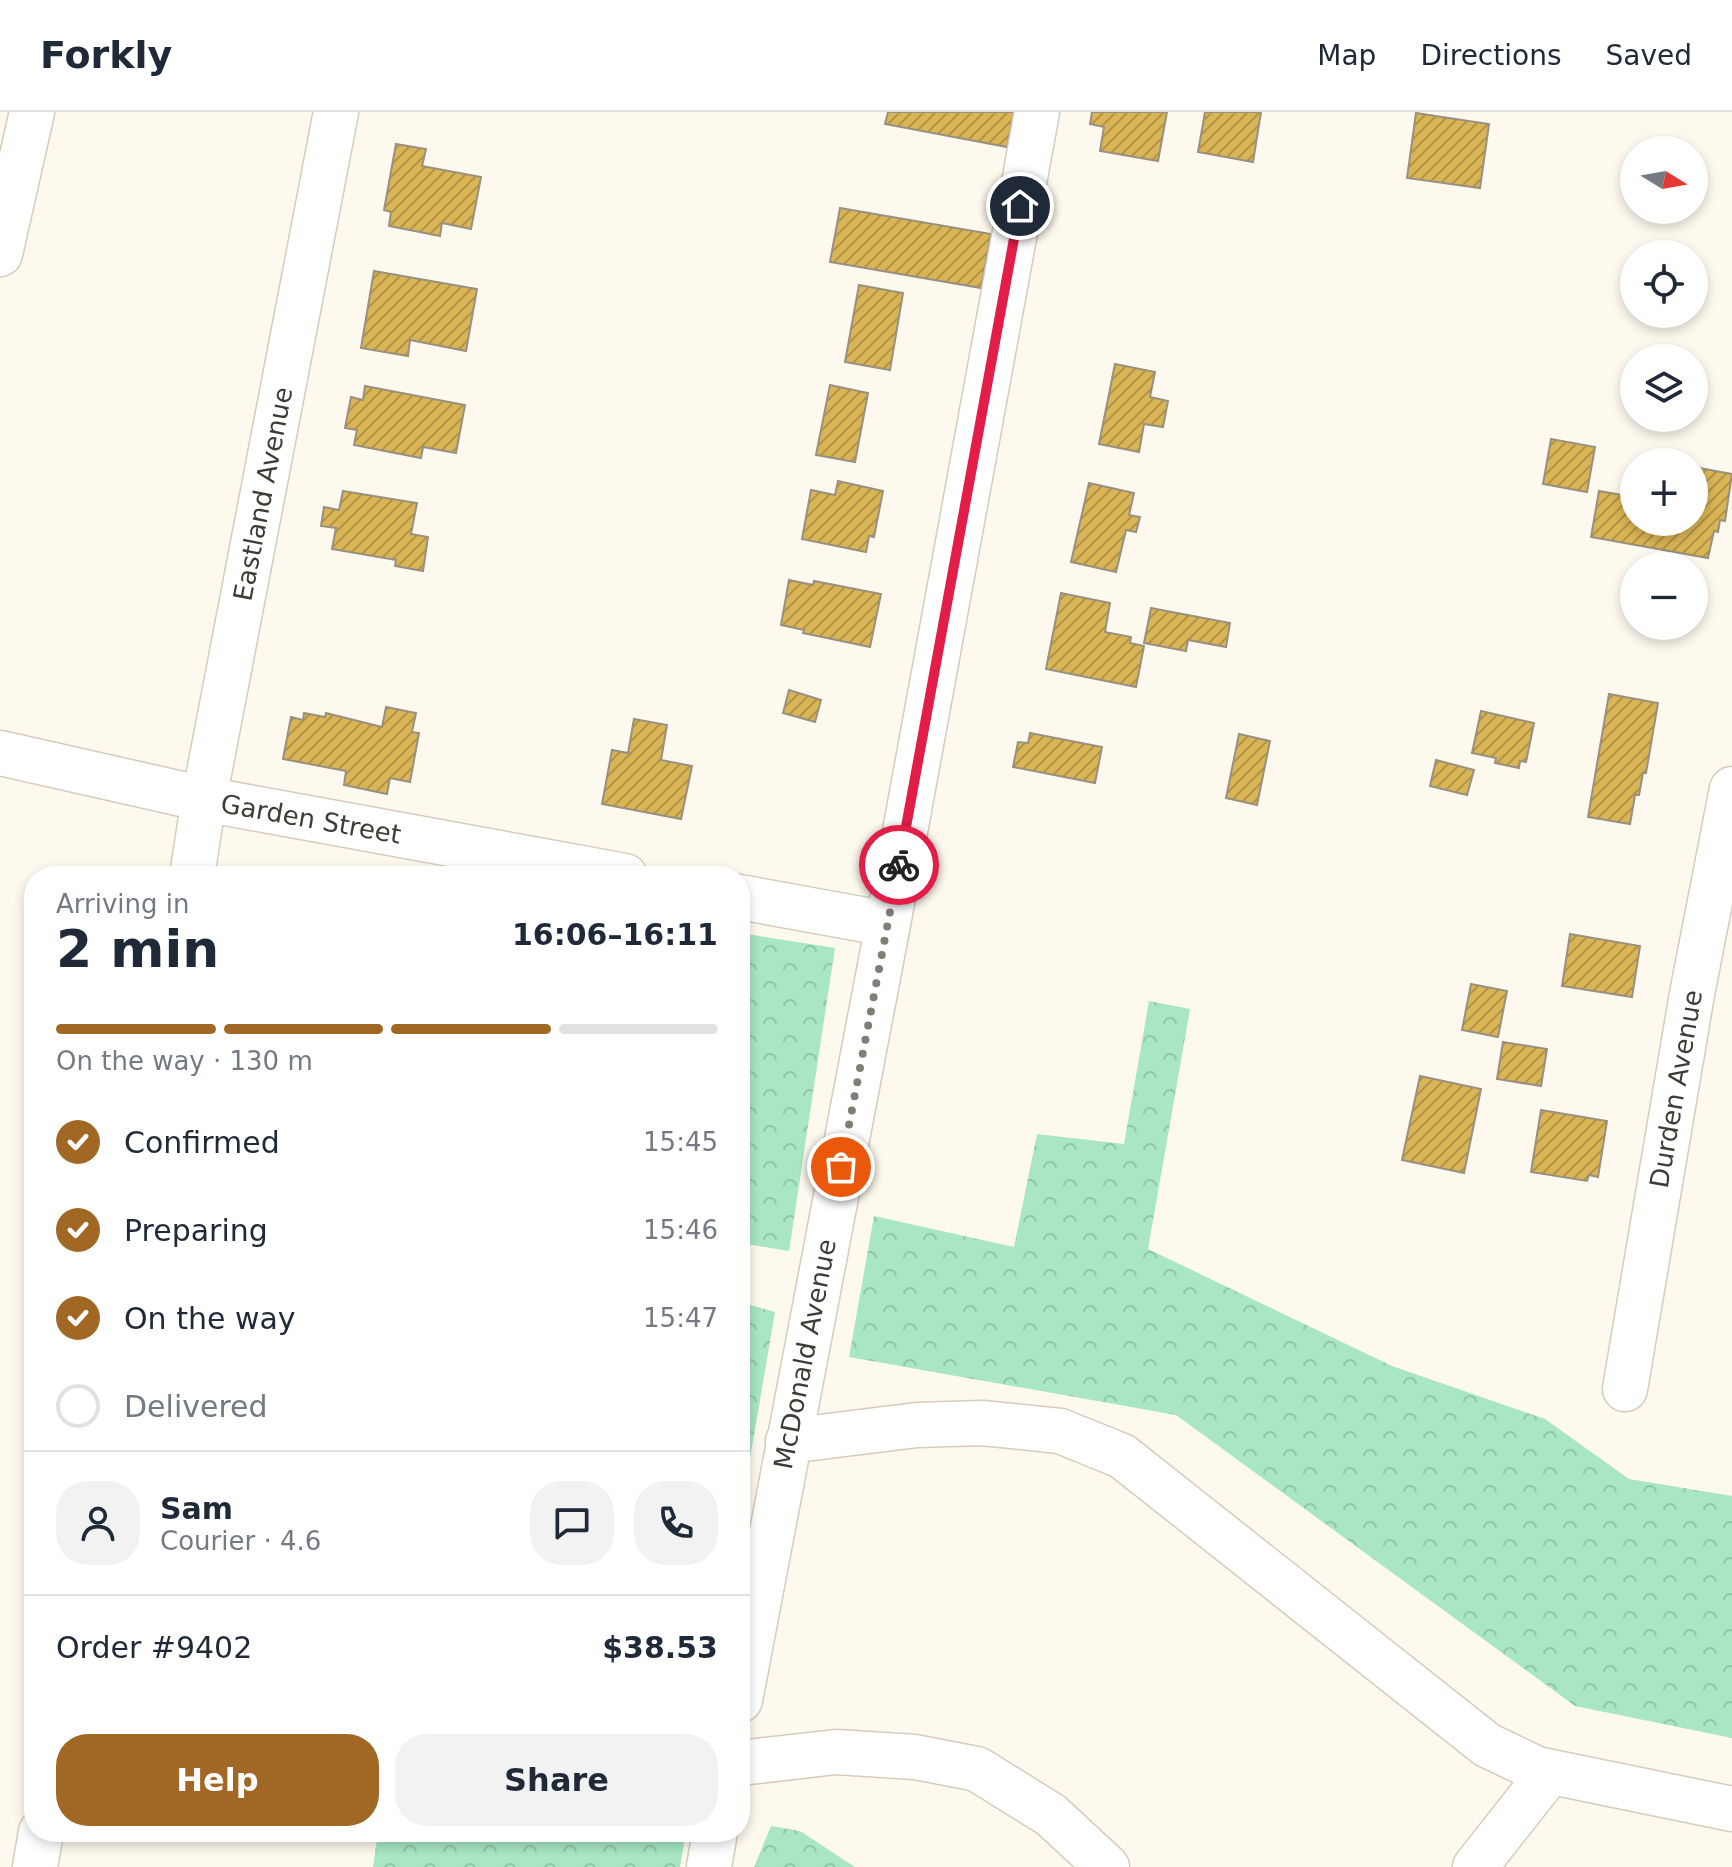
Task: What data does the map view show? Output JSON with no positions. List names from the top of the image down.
{
  "streets": {
    "street": [
      "Eastland Avenue",
      "Garden Street",
      "Durden Avenue",
      "McDonald Avenue"
    ]
  },
  "crossings": [
    ["Eastland Avenue", "Garden Street"]
  ],
  "north": "right",
  "page": {
    "header": "Forkly",
    "nav": ["Map", "Directions", "Saved"],
    "map_buttons": ["+", "−"],
    "heading": ["2 min", "Arriving in", "16:06–16:11"],
    "panel": [
      "Sam",
      "Courier · 4.6",
      "Order #9402",
      "$38.53"
    ],
    "bar": "On the way · 130 m",
    "list": [
      ["Confirmed", "15:45"],
      ["Preparing", "15:46"],
      ["On the way", "15:47"],
      "Delivered"
    ],
    "buttons": ["Help", "Share"]
  }
}
